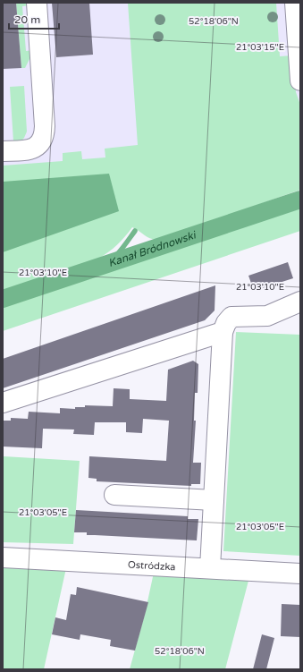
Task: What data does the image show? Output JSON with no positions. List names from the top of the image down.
{
  "streets": {
    "street": ["Ostródzka"]
  },
  "water": ["Kanał Bródnowski"],
  "scale_bar": "20 m",
  "coordinates": [
    "52°18'06\"N",
    "21°03'15\"E",
    "21°03'10\"E",
    "21°03'05\"E"
  ]
}
